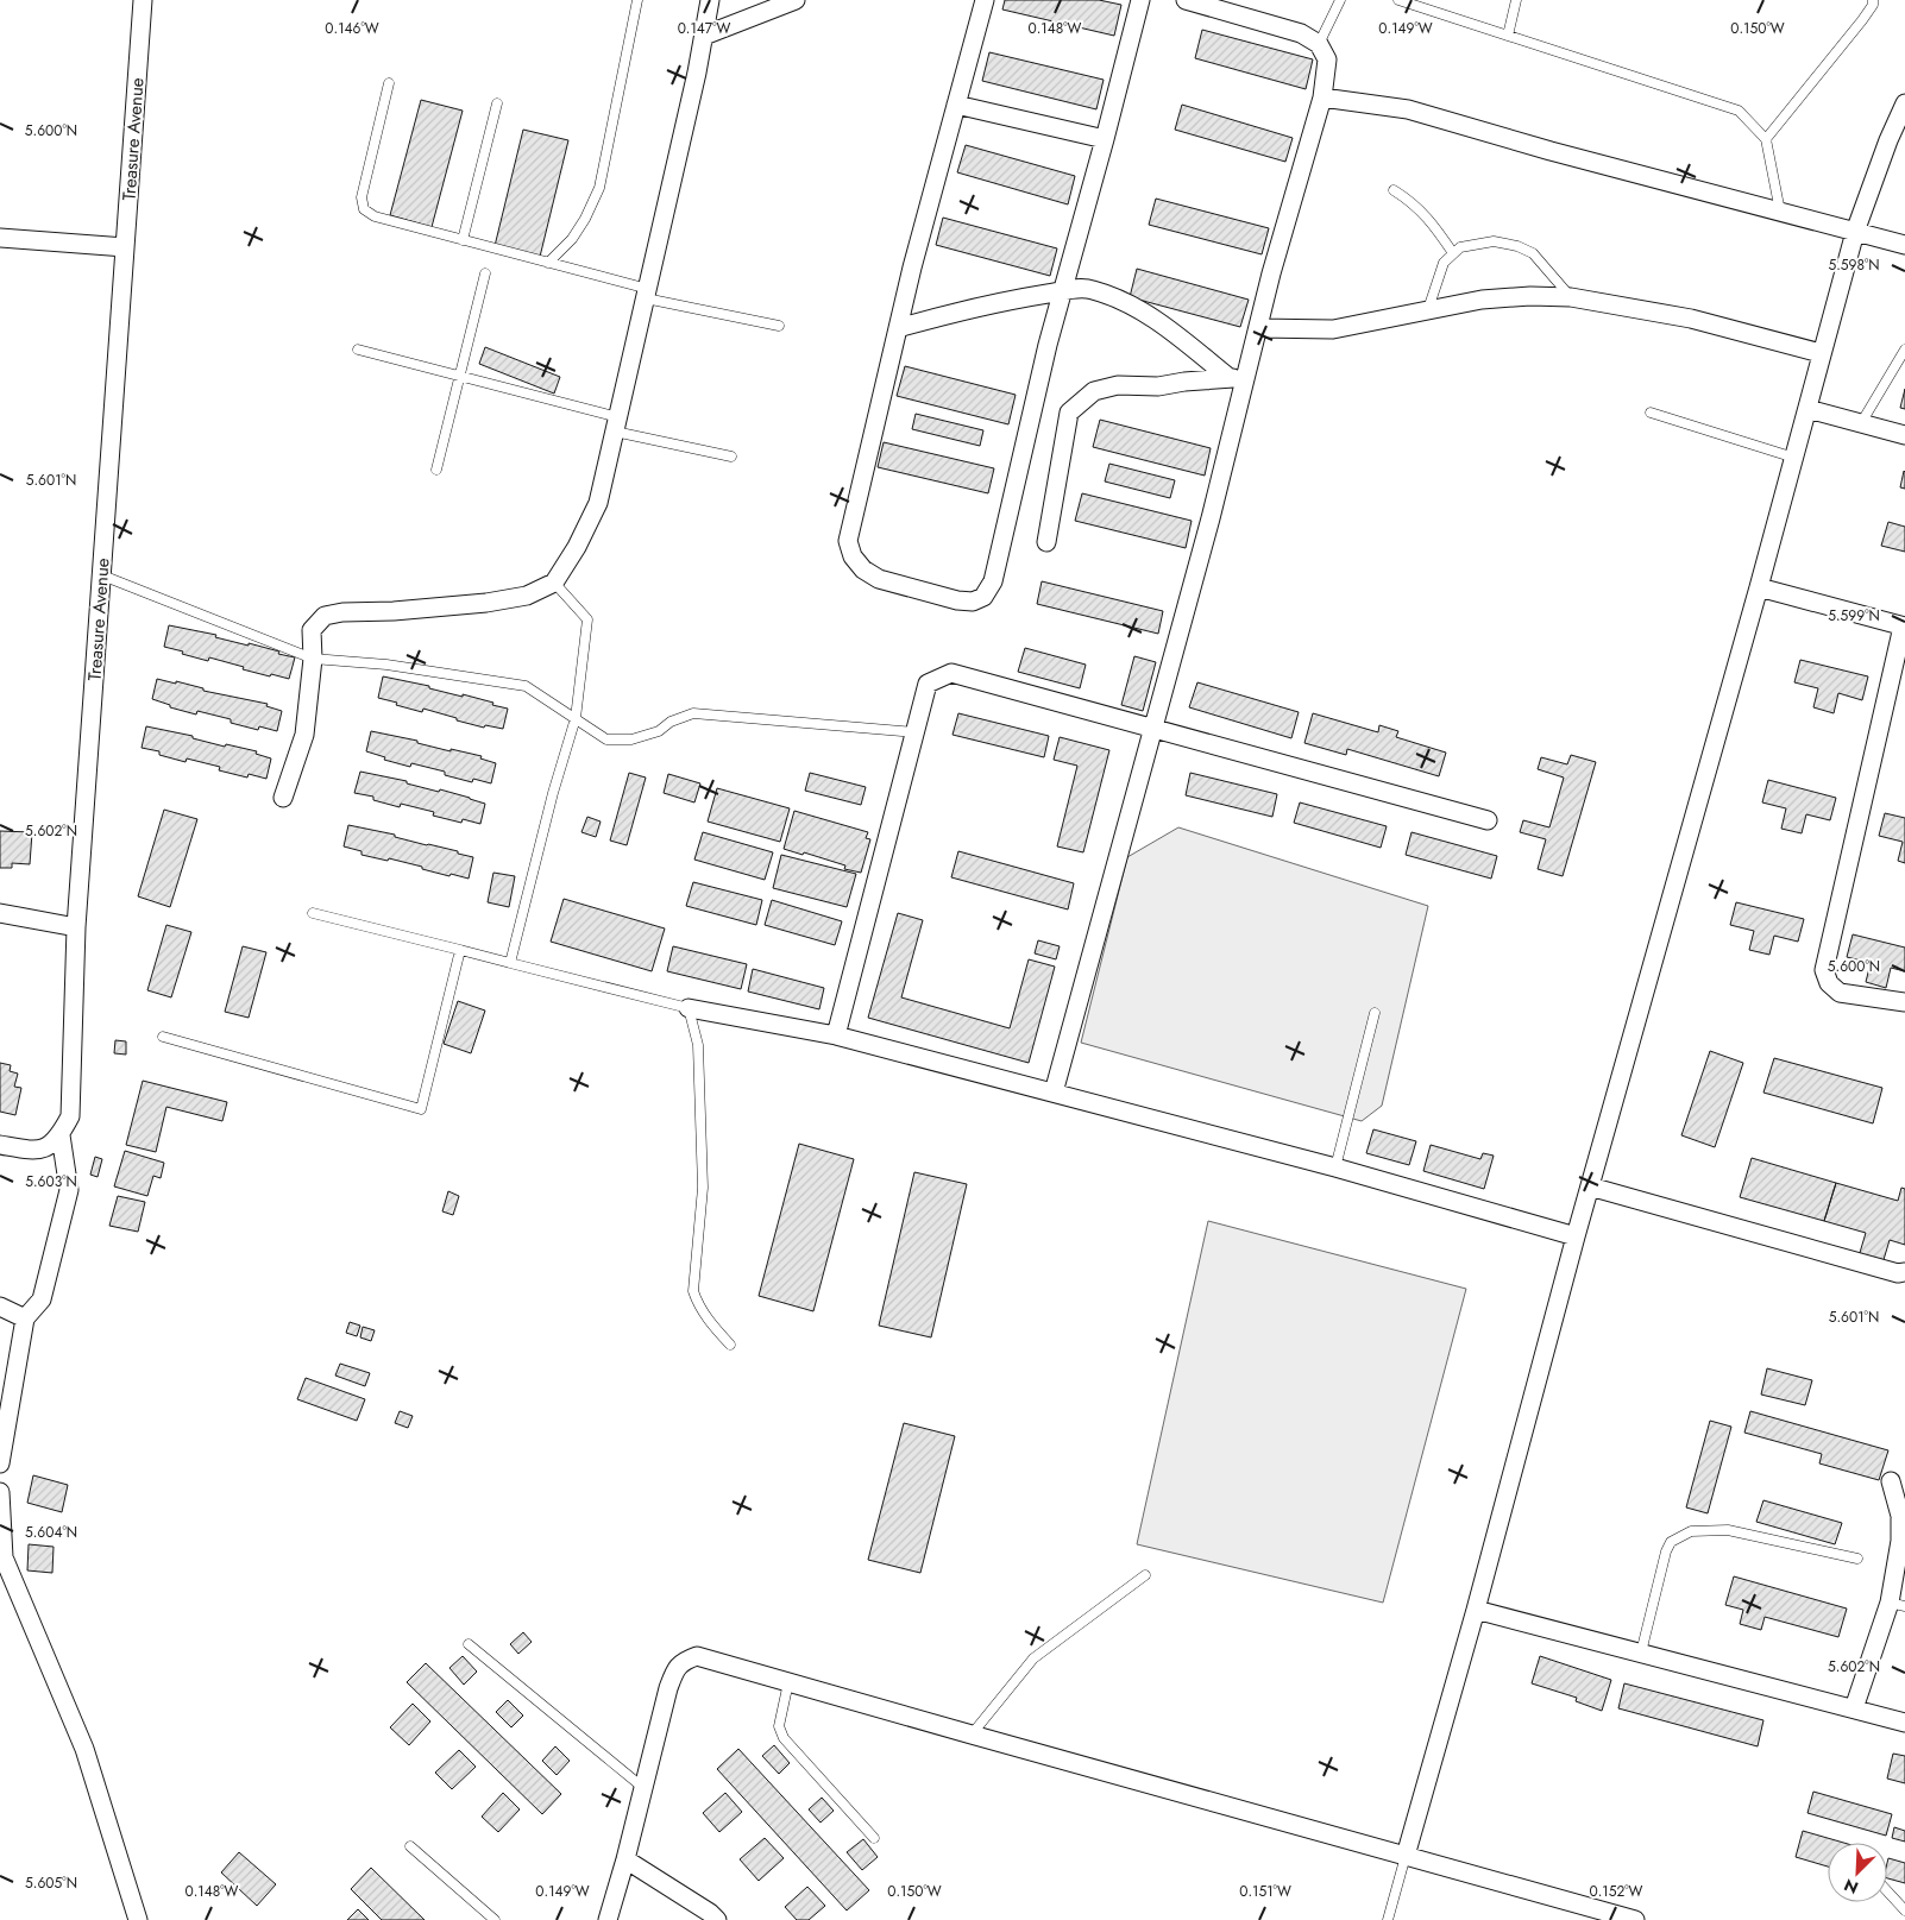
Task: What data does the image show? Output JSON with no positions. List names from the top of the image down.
{
  "streets": {
    "street": ["Treasure Avenue"]
  },
  "north": "bottom left",
  "coordinates": [
    "0.148°W",
    "0.149°W",
    "0.150°W",
    "0.146°W",
    "0.147°W",
    "5.600°N",
    "5.598°N",
    "5.601°N",
    "5.599°N",
    "5.602°N",
    "5.603°N",
    "5.604°N",
    "5.605°N",
    "0.151°W",
    "0.152°W"
  ]
}
